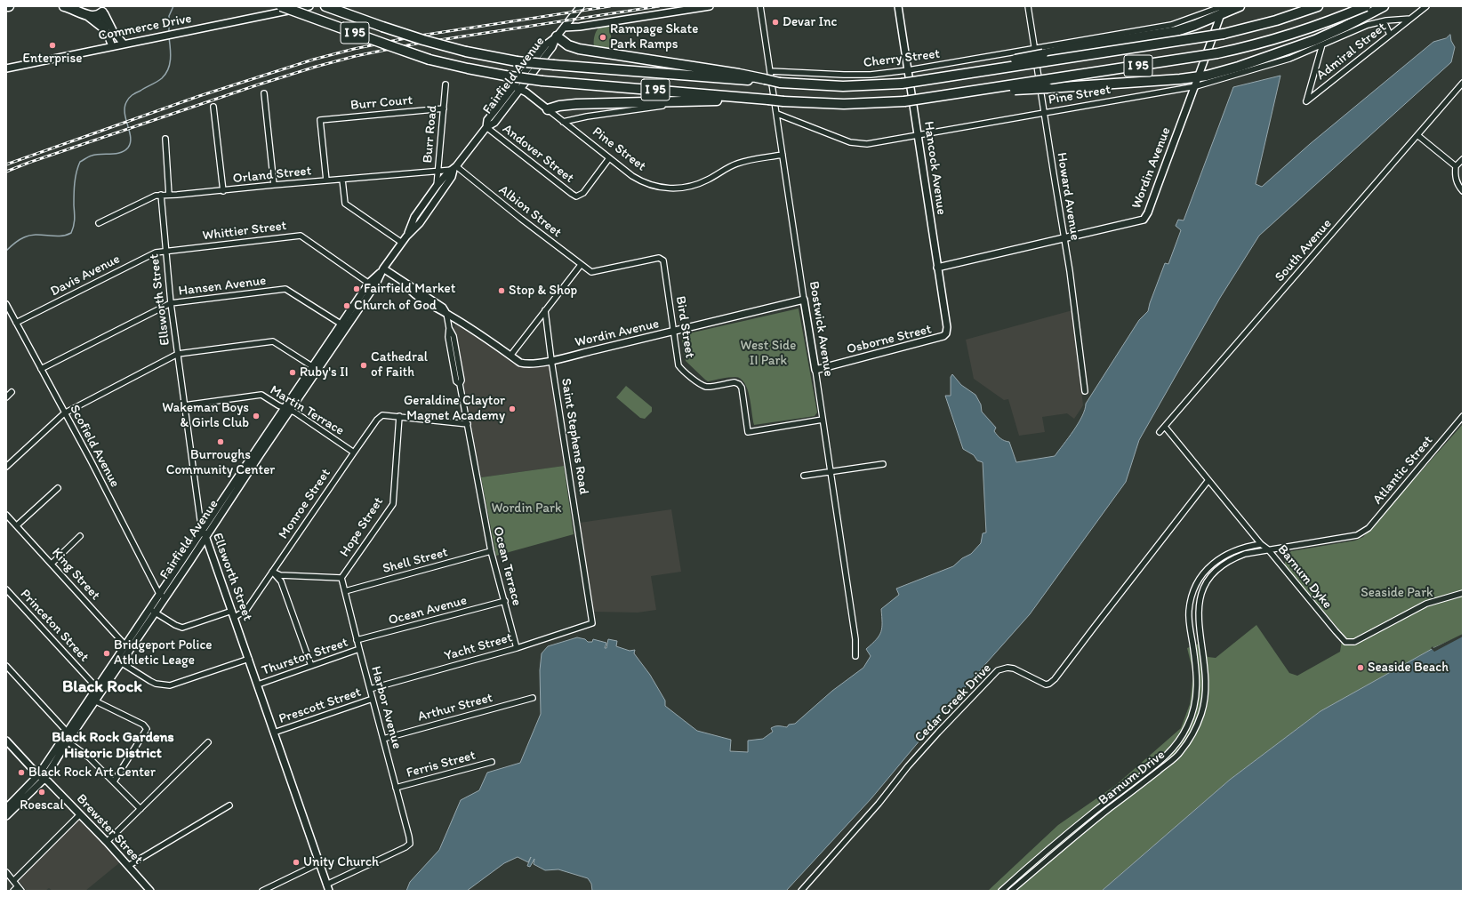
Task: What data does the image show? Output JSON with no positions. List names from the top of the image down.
{
  "streets": {
    "highway": ["I 95"],
    "street": [
      "Commerce Drive",
      "Admiral Street",
      "Cherry Street",
      "Fairfield Avenue",
      "Pine Street",
      "Burr Court",
      "Burr Road",
      "Andover Street",
      "Hancock Avenue",
      "Wordin Avenue",
      "Orland Street",
      "Howard Avenue",
      "Albion Street",
      "Whittier Street",
      "South Avenue",
      "Davis Avenue",
      "Hansen Avenue",
      "Ellsworth Street",
      "Bird Street",
      "Bostwick Avenue",
      "Osborne Street",
      "Martin Terrace",
      "Saint Stephens Road",
      "Scofield Avenue",
      "Atlantic Street",
      "Monroe Street",
      "Hope Street",
      "Shell Street",
      "Ocean Terrace",
      "King Street",
      "Barnum Dyke",
      "Ocean Avenue",
      "Princeton Street",
      "Yacht Street",
      "Thurston Street",
      "Cedar Creek Drive",
      "Prescott Street",
      "Harbor Avenue",
      "Arthur Street",
      "Ferris Street",
      "Barnum Drive",
      "Brewster Street"
    ]
  },
  "crossings": [
    ["Admiral Street", "Pine Street"],
    ["Cherry Street", "Hancock Avenue"],
    ["Cherry Street", "Wordin Avenue"],
    ["Cherry Street", "Howard Avenue"],
    ["Cherry Street", "Bostwick Avenue"],
    ["Fairfield Avenue", "Pine Street"],
    ["Fairfield Avenue", "Burr Road"],
    ["Fairfield Avenue", "Andover Street"],
    ["Fairfield Avenue", "Wordin Avenue"],
    ["Fairfield Avenue", "Orland Street"],
    ["Fairfield Avenue", "Albion Street"],
    ["Fairfield Avenue", "Whittier Street"],
    ["Fairfield Avenue", "Hansen Avenue"],
    ["Fairfield Avenue", "Ellsworth Street"],
    ["Fairfield Avenue", "Martin Terrace"],
    ["Fairfield Avenue", "Scofield Avenue"],
    ["Fairfield Avenue", "Monroe Street"],
    ["Fairfield Avenue", "King Street"],
    ["Fairfield Avenue", "Princeton Street"],
    ["Fairfield Avenue", "Brewster Street"],
    ["Pine Street", "Andover Street"],
    ["Pine Street", "Hancock Avenue"],
    ["Pine Street", "Wordin Avenue"],
    ["Pine Street", "Howard Avenue"],
    ["Pine Street", "Bostwick Avenue"],
    ["Burr Court", "Burr Road"],
    ["Burr Court", "Orland Street"],
    ["Burr Road", "Orland Street"],
    ["Hancock Avenue", "Wordin Avenue"],
    ["Hancock Avenue", "Osborne Street"],
    ["Wordin Avenue", "Howard Avenue"],
    ["Wordin Avenue", "Bird Street"],
    ["Wordin Avenue", "Bostwick Avenue"],
    ["Wordin Avenue", "Saint Stephens Road"],
    ["Wordin Avenue", "Ocean Terrace"],
    ["Orland Street", "Albion Street"],
    ["Orland Street", "Ellsworth Street"],
    ["Albion Street", "Bird Street"],
    ["Whittier Street", "Davis Avenue"],
    ["Whittier Street", "Ellsworth Street"],
    ["South Avenue", "Barnum Dyke"],
    ["Davis Avenue", "Ellsworth Street"],
    ["Davis Avenue", "Scofield Avenue"],
    ["Hansen Avenue", "Ellsworth Street"],
    ["Hansen Avenue", "Scofield Avenue"],
    ["Ellsworth Street", "Martin Terrace"],
    ["Ellsworth Street", "Monroe Street"],
    ["Ellsworth Street", "Thurston Street"],
    ["Ellsworth Street", "Prescott Street"],
    ["Ellsworth Street", "Harbor Avenue"],
    ["Bird Street", "Bostwick Avenue"],
    ["Bostwick Avenue", "Osborne Street"],
    ["Martin Terrace", "Monroe Street"],
    ["Saint Stephens Road", "Yacht Street"],
    ["Atlantic Street", "Barnum Drive"],
    ["Monroe Street", "Hope Street"],
    ["Hope Street", "Harbor Avenue"],
    ["Shell Street", "Ocean Terrace"],
    ["Shell Street", "Harbor Avenue"],
    ["Ocean Terrace", "Ocean Avenue"],
    ["Ocean Terrace", "Yacht Street"],
    ["Barnum Dyke", "Cedar Creek Drive"],
    ["Barnum Dyke", "Barnum Drive"],
    ["Ocean Avenue", "Harbor Avenue"],
    ["Yacht Street", "Harbor Avenue"],
    ["Thurston Street", "Harbor Avenue"],
    ["Prescott Street", "Harbor Avenue"],
    ["Harbor Avenue", "Arthur Street"],
    ["Harbor Avenue", "Ferris Street"]
  ],
  "districts": ["Black Rock", "Black Rock Gardens Historic District"],
  "parks": ["West Side II Park", "Wordin Park", "Seaside Park"],
  "places": [
    "Devar Inc",
    "Rampage Skate Park Ramps",
    "Enterprise",
    "Fairfield Market",
    "Stop & Shop",
    "Church of God",
    "Cathedral of Faith",
    "Ruby's II",
    "Geraldine Claytor Magnet Academy",
    "Wakeman Boys & Girls Club",
    "Burroughs Community Center",
    "Bridgeport Police Athletic Leage",
    "Seaside Beach",
    "Black Rock Art Center",
    "Roescal",
    "Unity Church"
  ]
}
